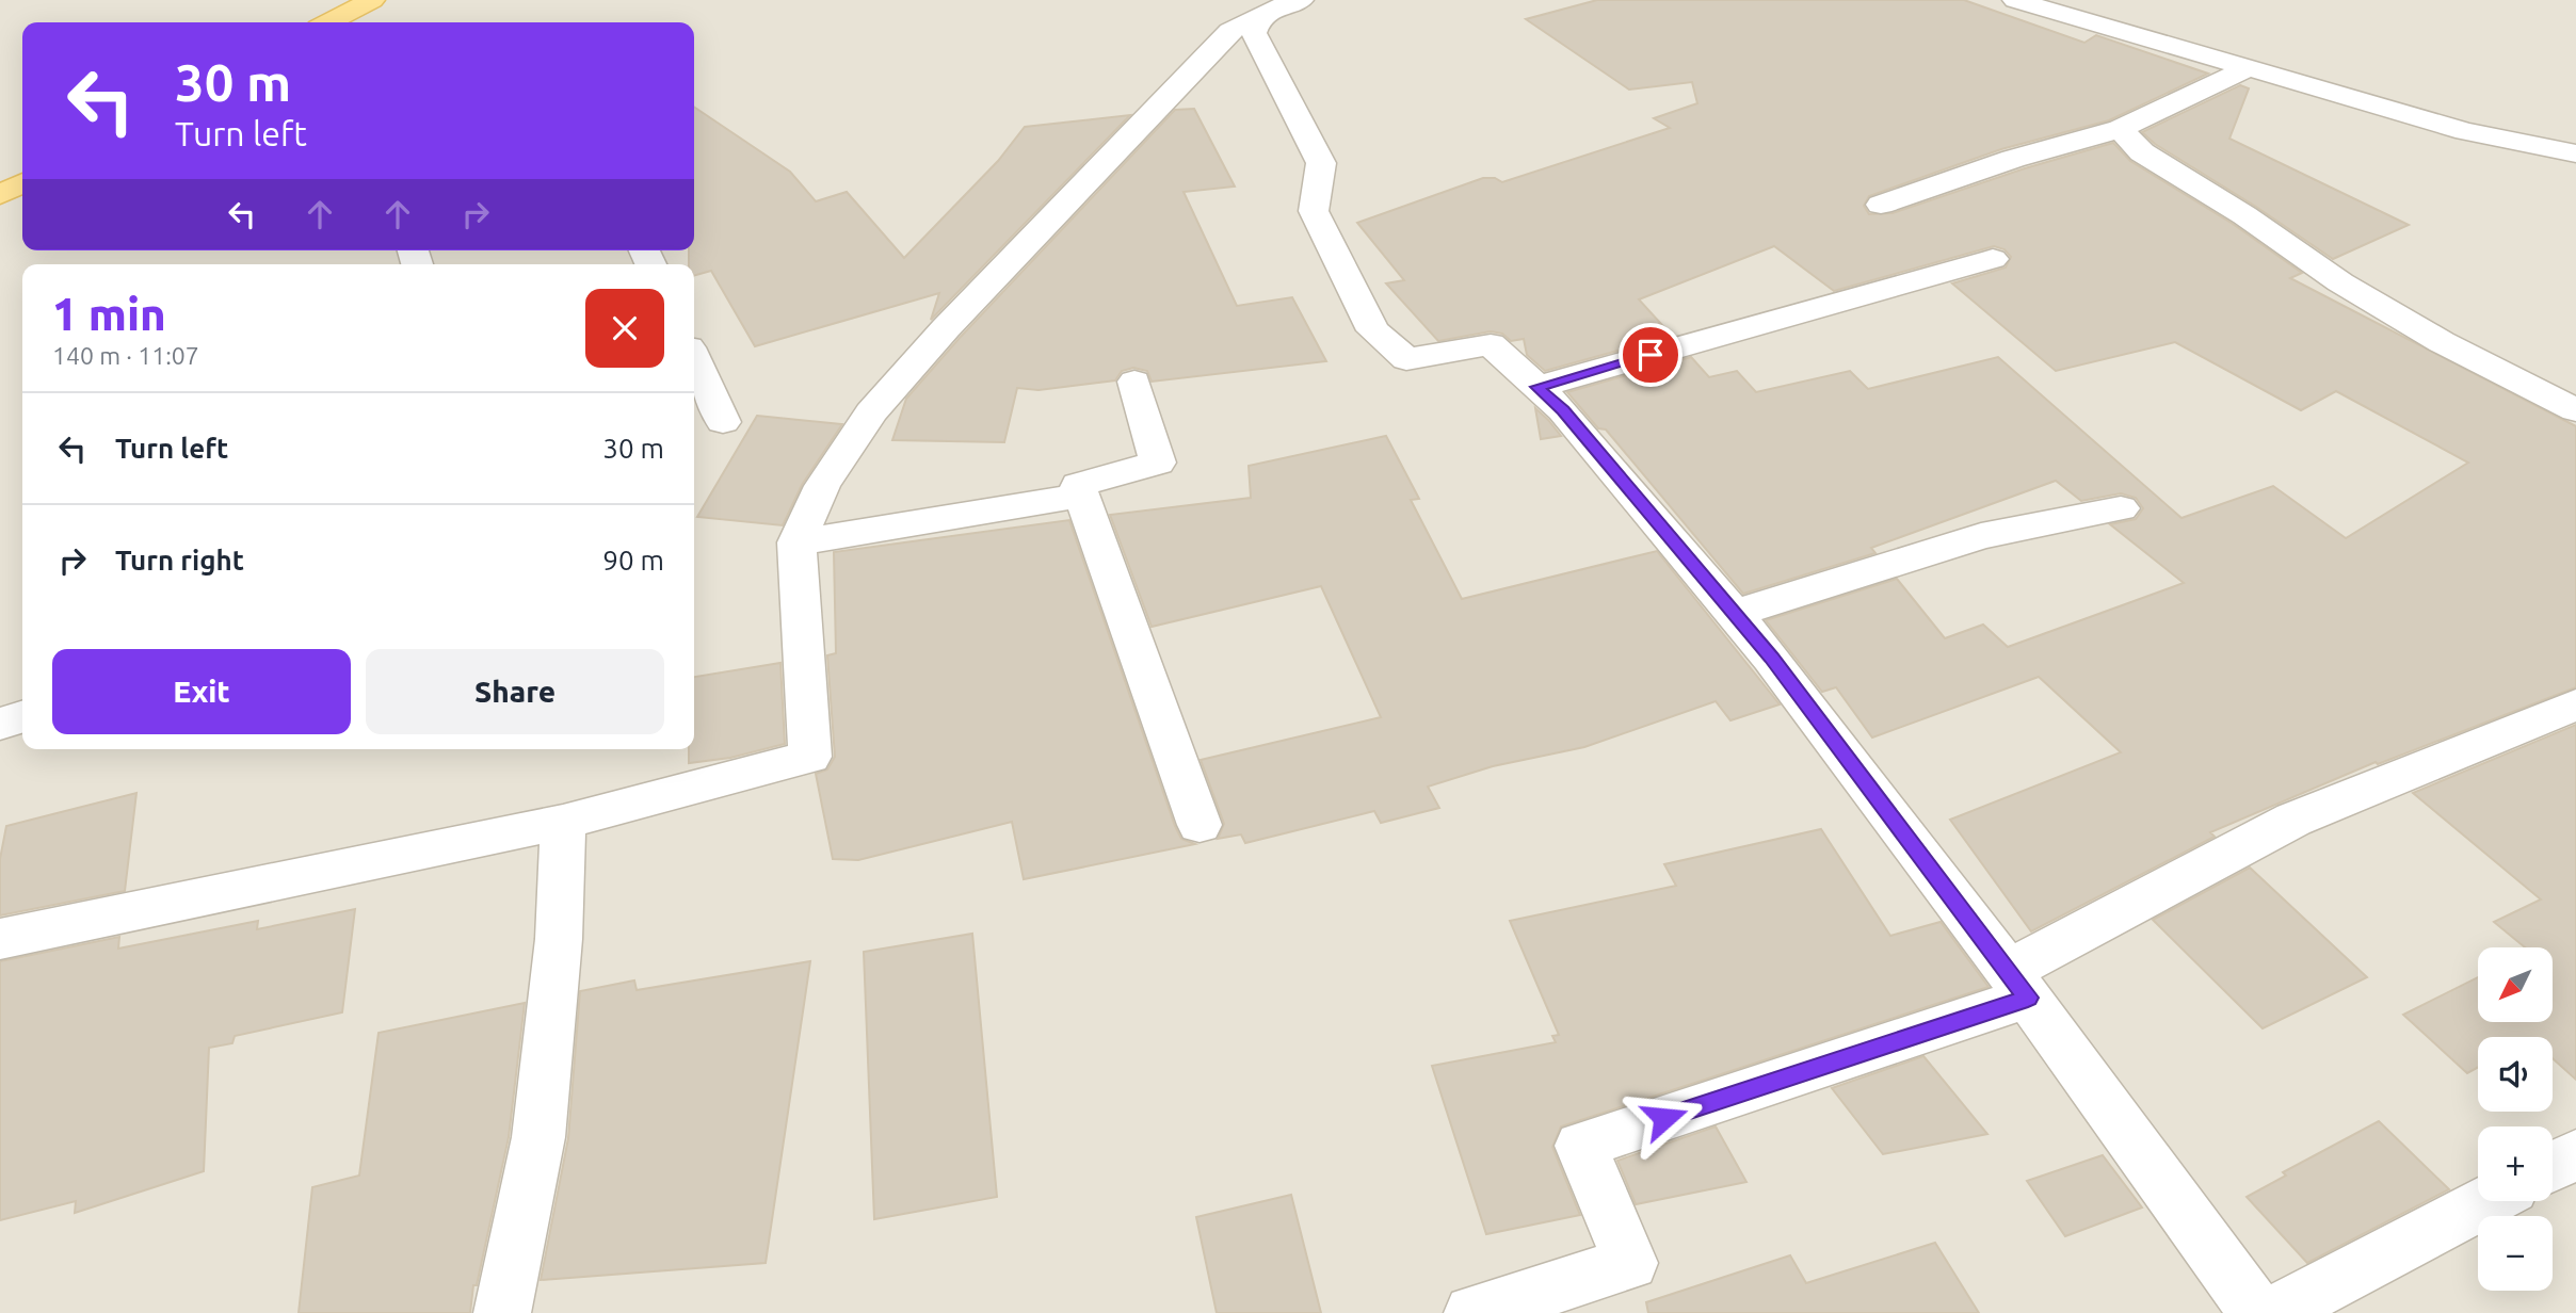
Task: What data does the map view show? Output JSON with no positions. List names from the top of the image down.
{
  "north": "bottom left",
  "page": {
    "turn": ["30 m", "Turn left"],
    "heading": ["1 min", "140 m · 11:07"],
    "list": [
      {
        "name": "Turn left",
        "value": "30 m"
      },
      {
        "name": "Turn right",
        "value": "90 m"
      }
    ],
    "buttons": ["Exit", "Share"],
    "map_buttons": ["+", "−"]
  }
}
